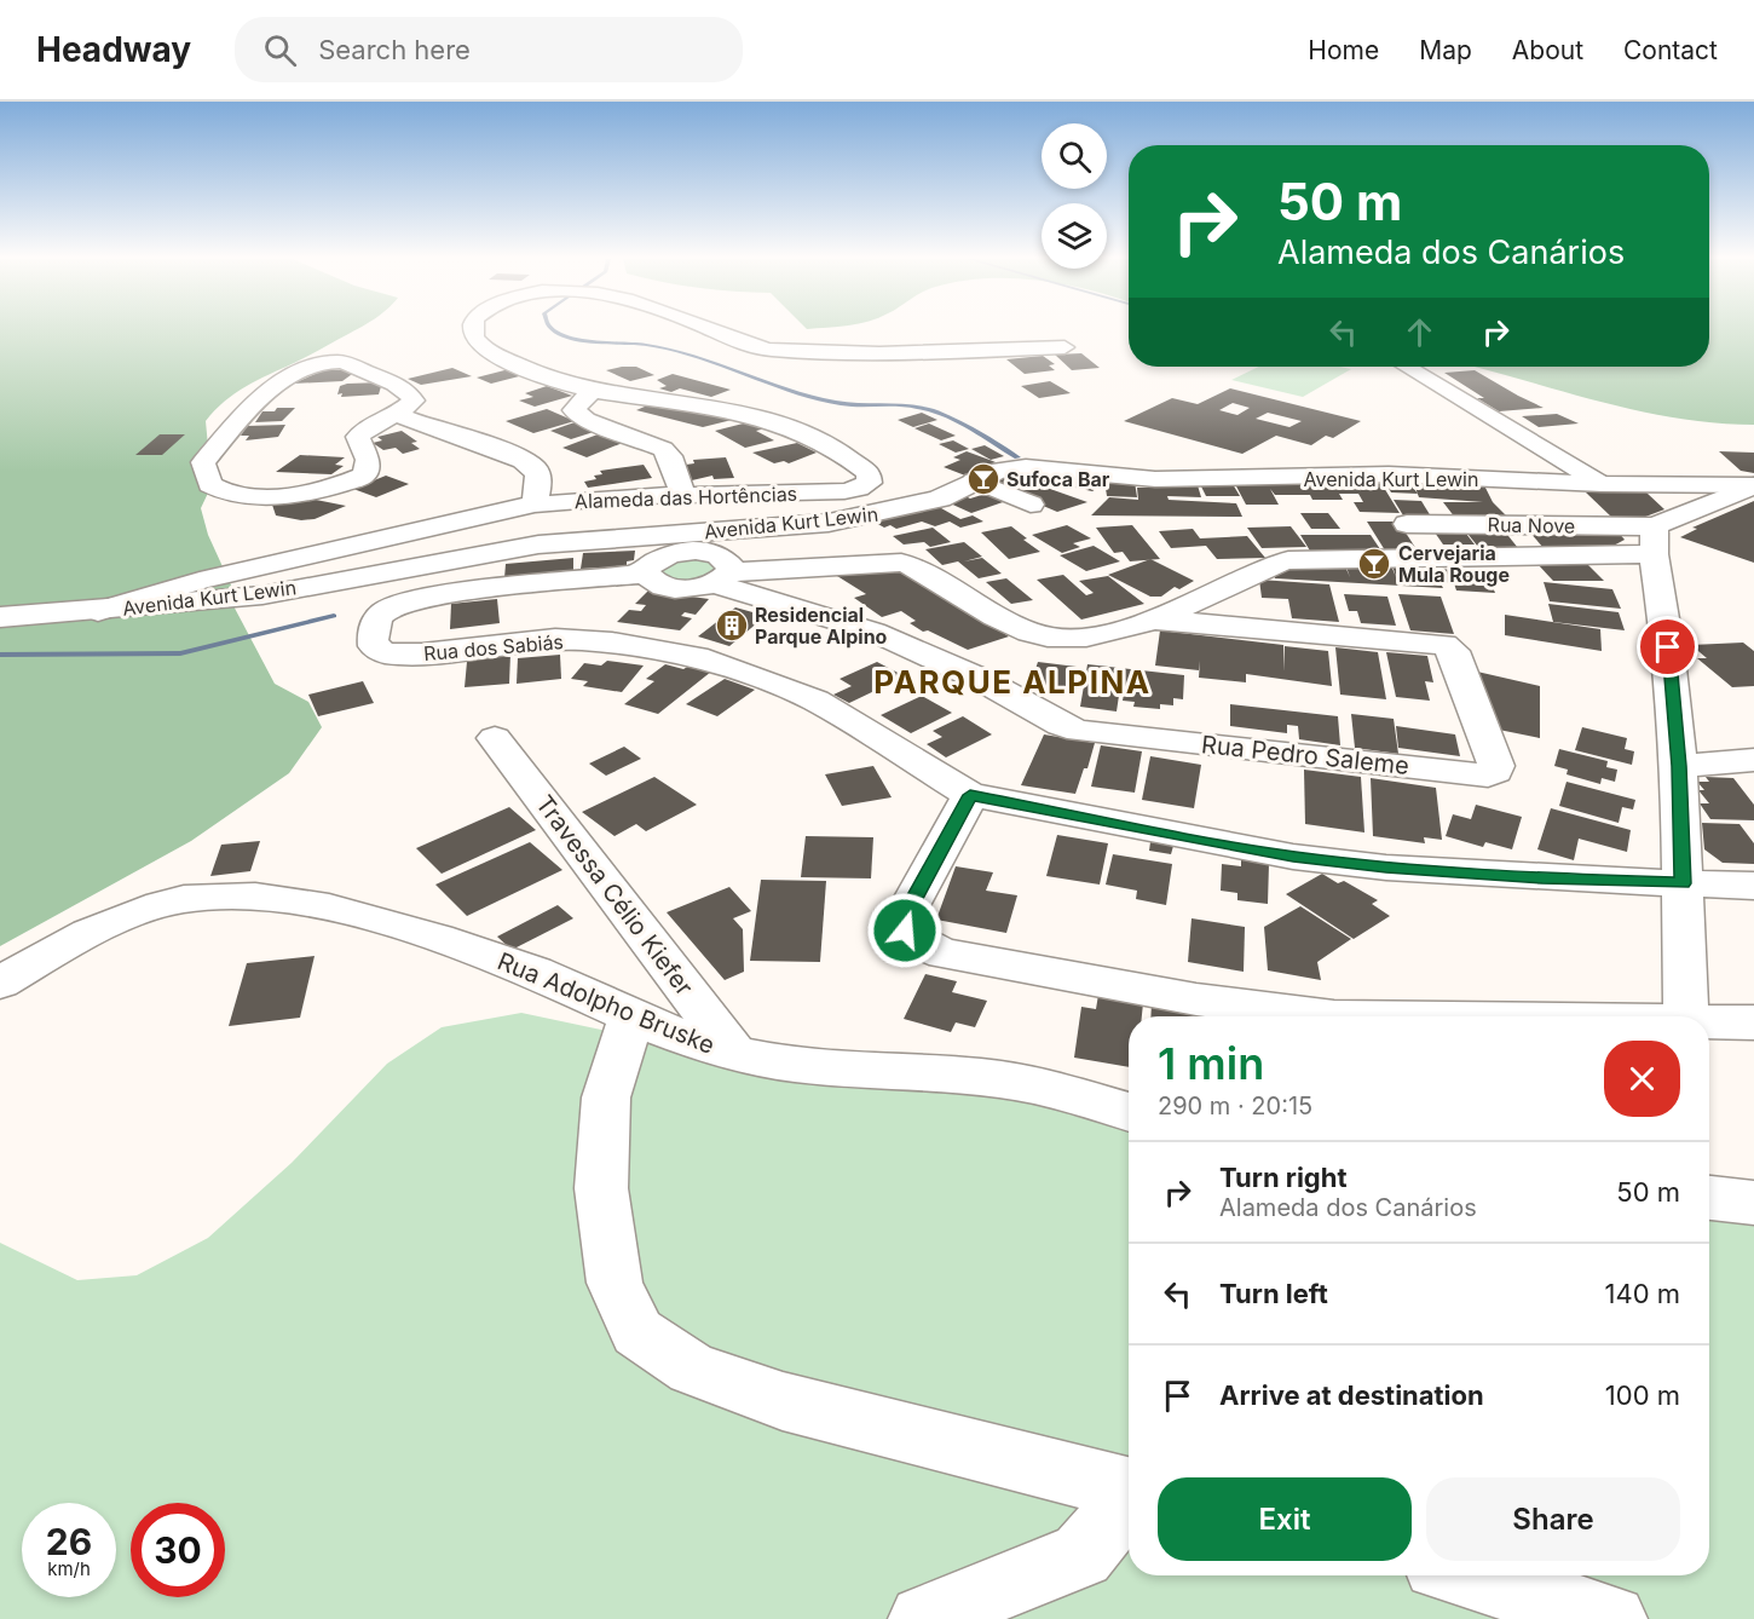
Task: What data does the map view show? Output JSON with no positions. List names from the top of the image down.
{
  "streets": {
    "street": [
      "Avenida Kurt Lewin",
      "Alameda das Hortências",
      "Rua Nove",
      "Rua dos Sabiás",
      "Rua Pedro Saleme",
      "Travessa Célio Kiefer",
      "Rua Adolpho Bruske"
    ]
  },
  "crossings": [
    ["Avenida Kurt Lewin", "Alameda das Hortências"],
    ["Avenida Kurt Lewin", "Rua dos Sabiás"],
    ["Avenida Kurt Lewin", "Rua Pedro Saleme"],
    ["Rua dos Sabiás", "Rua Pedro Saleme"],
    ["Travessa Célio Kiefer", "Rua Adolpho Bruske"]
  ],
  "districts": ["PARQUE ALPINA"],
  "places": {
    "bar": ["Sufoca Bar", "Cervejaria Mula Rouge"],
    "building": ["Residencial Parque Alpino"]
  },
  "page": {
    "header": "Headway",
    "search": "Search here",
    "nav": [
      "Home",
      "Map",
      "About",
      "Contact"
    ],
    "turn": ["50 m", "Alameda dos Canários"],
    "heading": ["1 min", "290 m · 20:15"],
    "list": [
      {
        "name": "Turn right",
        "note": "Alameda dos Canários",
        "value": "50 m"
      },
      {
        "name": "Turn left",
        "value": "140 m"
      },
      {
        "name": "Arrive at destination",
        "value": "100 m"
      }
    ],
    "buttons": ["Exit", "Share"],
    "speed": "26 km/h",
    "limit": "30"
  }
}
